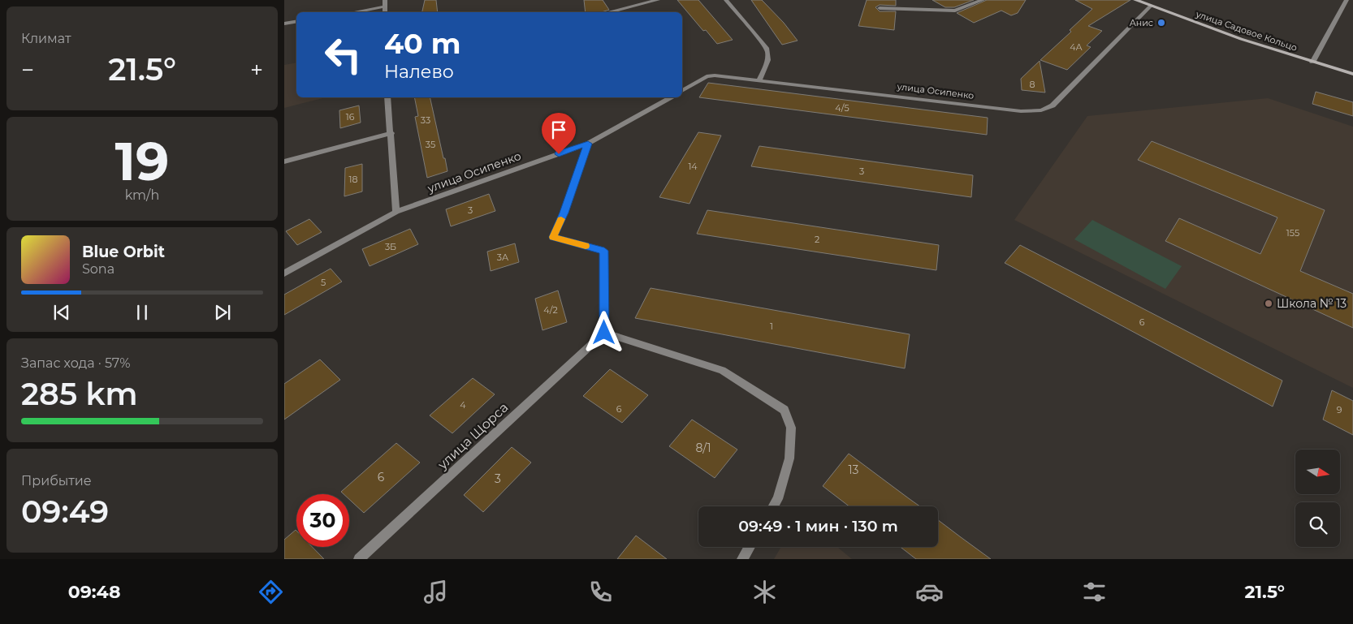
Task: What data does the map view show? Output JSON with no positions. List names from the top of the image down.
{
  "streets": {
    "main road": ["улица Садовое Кольцо"],
    "street": ["улица Осипенко", "улица Щорса"]
  },
  "crossings": [
    ["улица Садовое Кольцо", "улица Осипенко"]
  ],
  "places": ["Анис", "Школа № 13"],
  "house_numbers": [
    "4А",
    "8",
    "4/5",
    "16",
    "33",
    "35",
    "14",
    "3",
    "18",
    "3",
    "155",
    "2",
    "3Б",
    "3А",
    "5",
    "4/2",
    "6",
    "1",
    "4",
    "6",
    "9",
    "8/1",
    "13",
    "6",
    "3"
  ],
  "north": "right",
  "page": {
    "tile": [
      "Климат",
      ["19", "km/h"],
      ["Запас хода · 57%", "285 km"],
      ["Прибытие", "09:49"]
    ],
    "turn": ["40 m", "Налево"],
    "heat": ["−", "21.5°", "+"],
    "song": ["Blue Orbit", "Sona"],
    "limit": "30",
    "trip": "09:49 · 1 мин · 130 m",
    "tabs": ["09:48", "21.5°"]
  }
}
